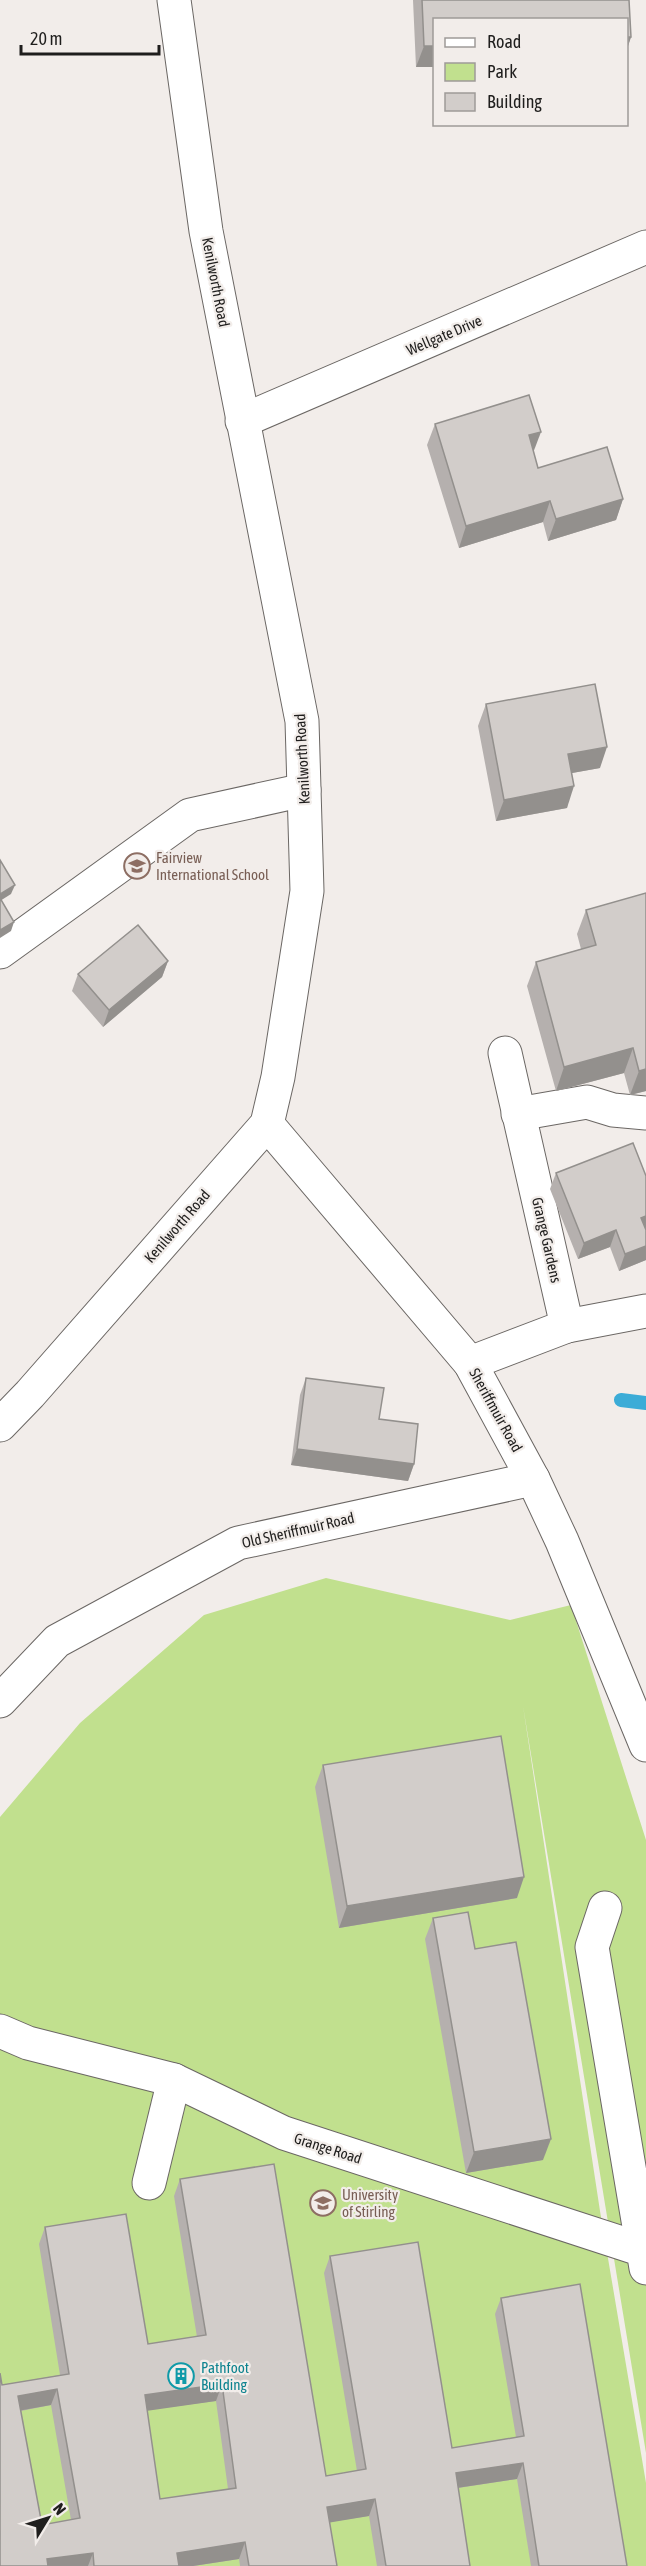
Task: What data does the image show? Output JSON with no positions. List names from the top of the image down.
{
  "streets": {
    "street": [
      "Kenilworth Road",
      "Wellgate Drive",
      "Grange Gardens",
      "Sheriffmuir Road",
      "Old Sheriffmuir Road",
      "Grange Road"
    ]
  },
  "crossings": [
    ["Kenilworth Road", "Wellgate Drive"],
    ["Kenilworth Road", "Sheriffmuir Road"],
    ["Sheriffmuir Road", "Old Sheriffmuir Road"]
  ],
  "places": {
    "school or university": ["Fairview International School", "University of Stirling"],
    "building": ["Pathfoot Building"]
  },
  "legend": ["Road", "Park", "Building"],
  "scale_bar": "20 m",
  "north": "top right"
}
